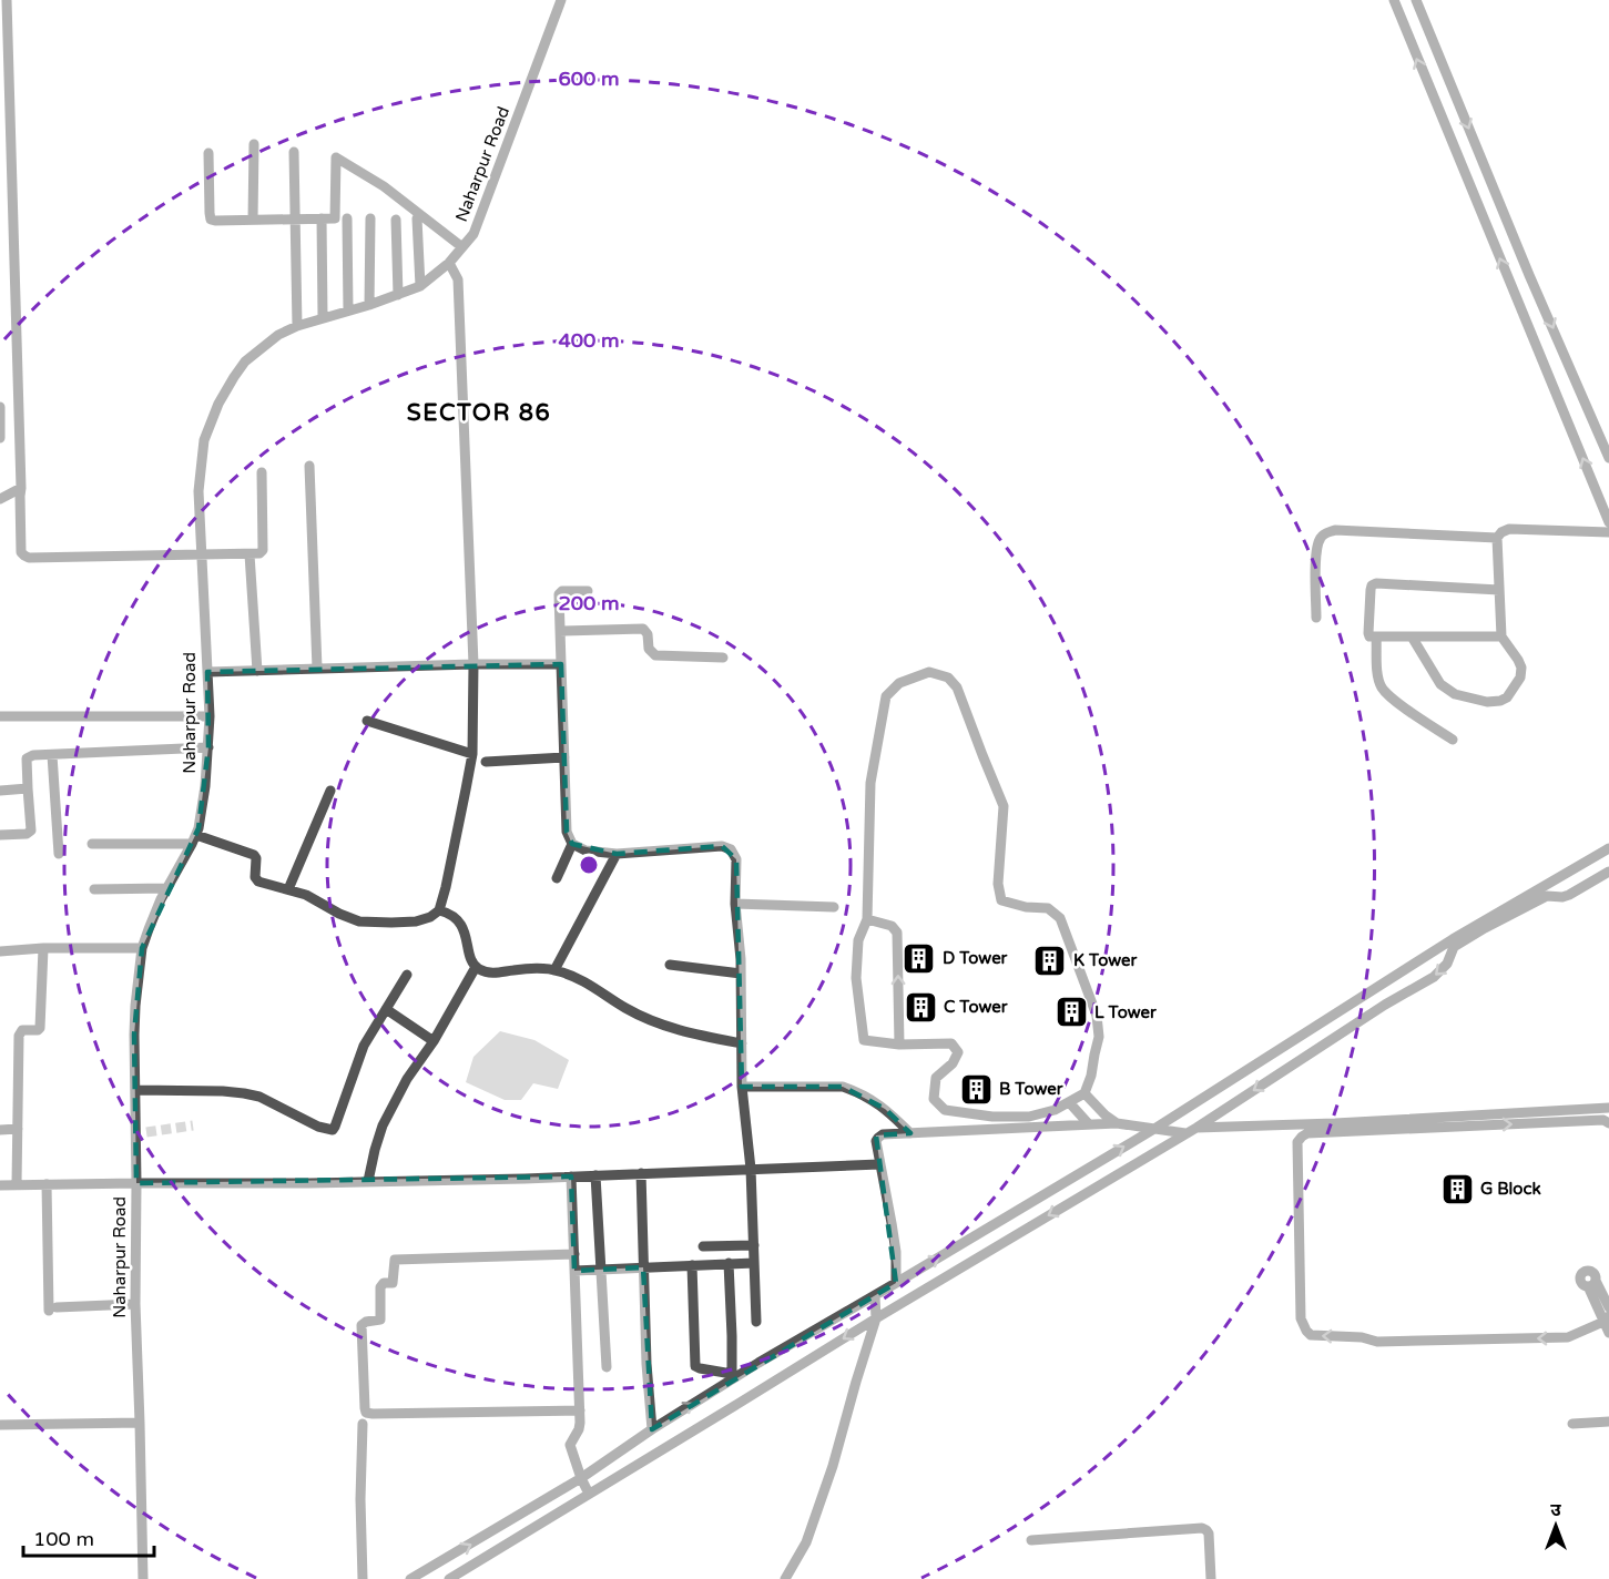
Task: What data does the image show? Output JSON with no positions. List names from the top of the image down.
{
  "streets": {
    "street": ["Naharpur Road"]
  },
  "districts": ["SECTOR 86"],
  "places": {
    "building": [
      "D Tower",
      "K Tower",
      "C Tower",
      "L Tower",
      "B Tower",
      "G Block"
    ]
  },
  "scale_bar": "100 m",
  "north": "top",
  "rings": ["600 m", "400 m", "200 m"]
}
